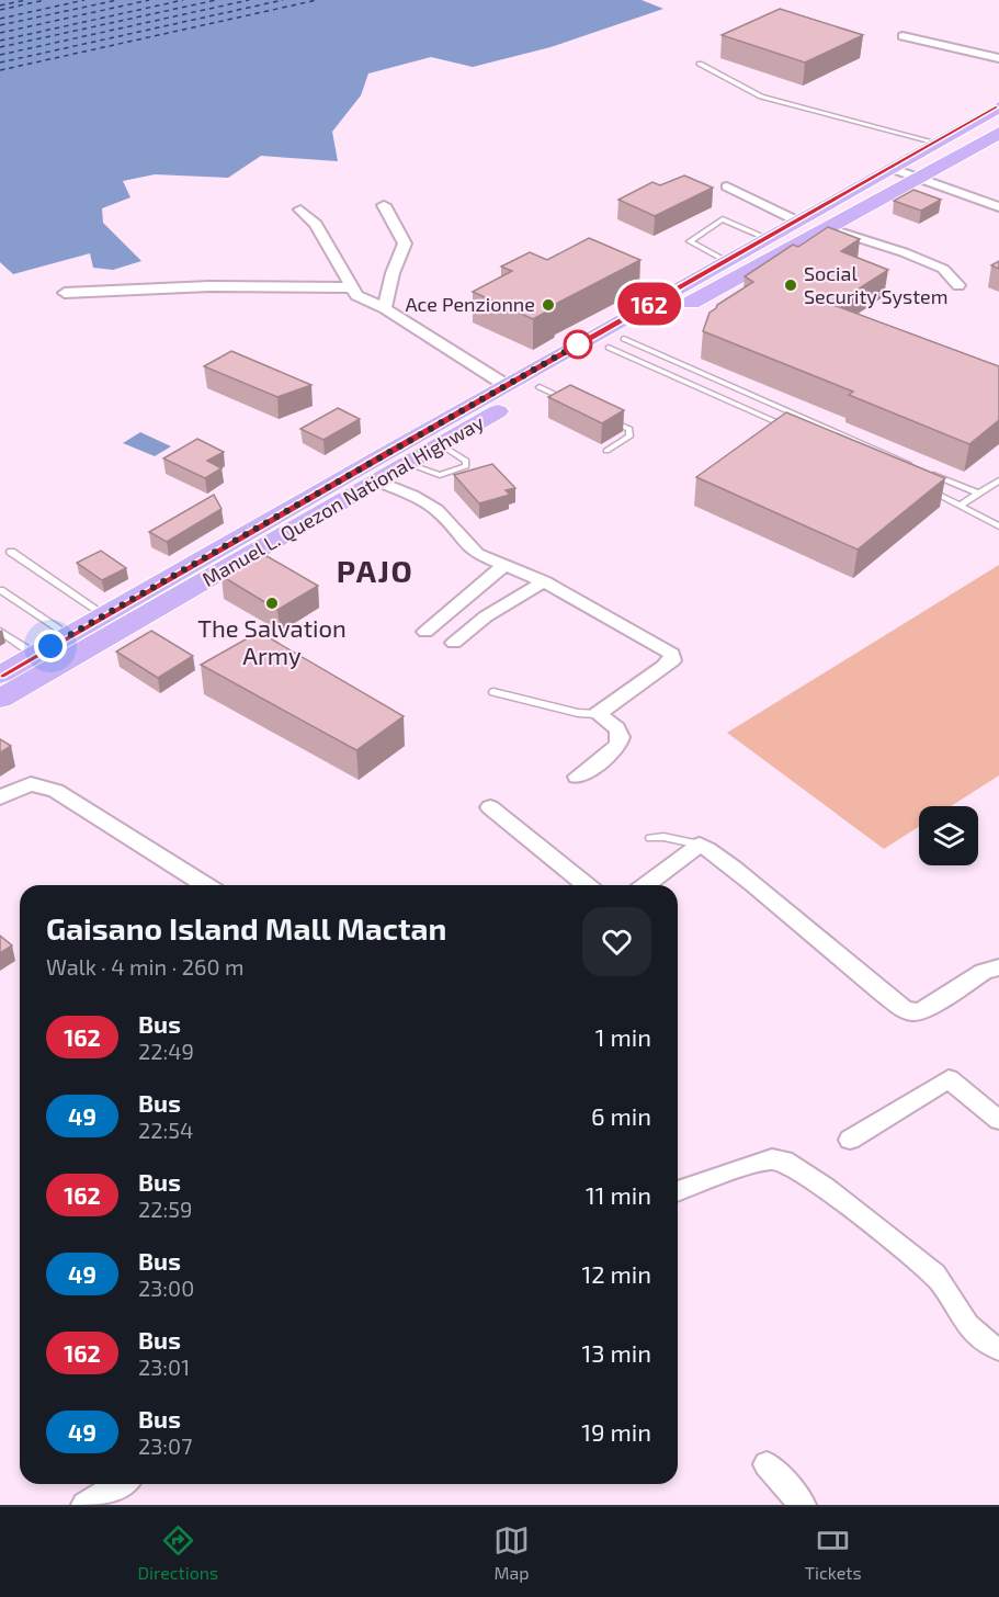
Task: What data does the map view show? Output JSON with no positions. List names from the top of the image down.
{
  "streets": {
    "main road": ["Manuel L. Quezon National Highway"]
  },
  "districts": ["PAJO"],
  "places": ["Social Security System", "Ace Penzionne", "The Salvation Army"],
  "lines": ["bus line 162"],
  "page": {
    "on_map": "162",
    "heading": ["Gaisano Island Mall Mactan", "Walk · 4 min · 260 m"],
    "list": [
      {
        "mark": "162",
        "name": "Bus",
        "note": "22:49",
        "value": "1 min"
      },
      {
        "mark": "49",
        "name": "Bus",
        "note": "22:54",
        "value": "6 min"
      },
      {
        "mark": "162",
        "name": "Bus",
        "note": "22:59",
        "value": "11 min"
      },
      {
        "mark": "49",
        "name": "Bus",
        "note": "23:00",
        "value": "12 min"
      },
      {
        "mark": "162",
        "name": "Bus",
        "note": "23:01",
        "value": "13 min"
      },
      {
        "mark": "49",
        "name": "Bus",
        "note": "23:07",
        "value": "19 min"
      }
    ],
    "tabs": ["Directions", "Map", "Tickets"]
  }
}
